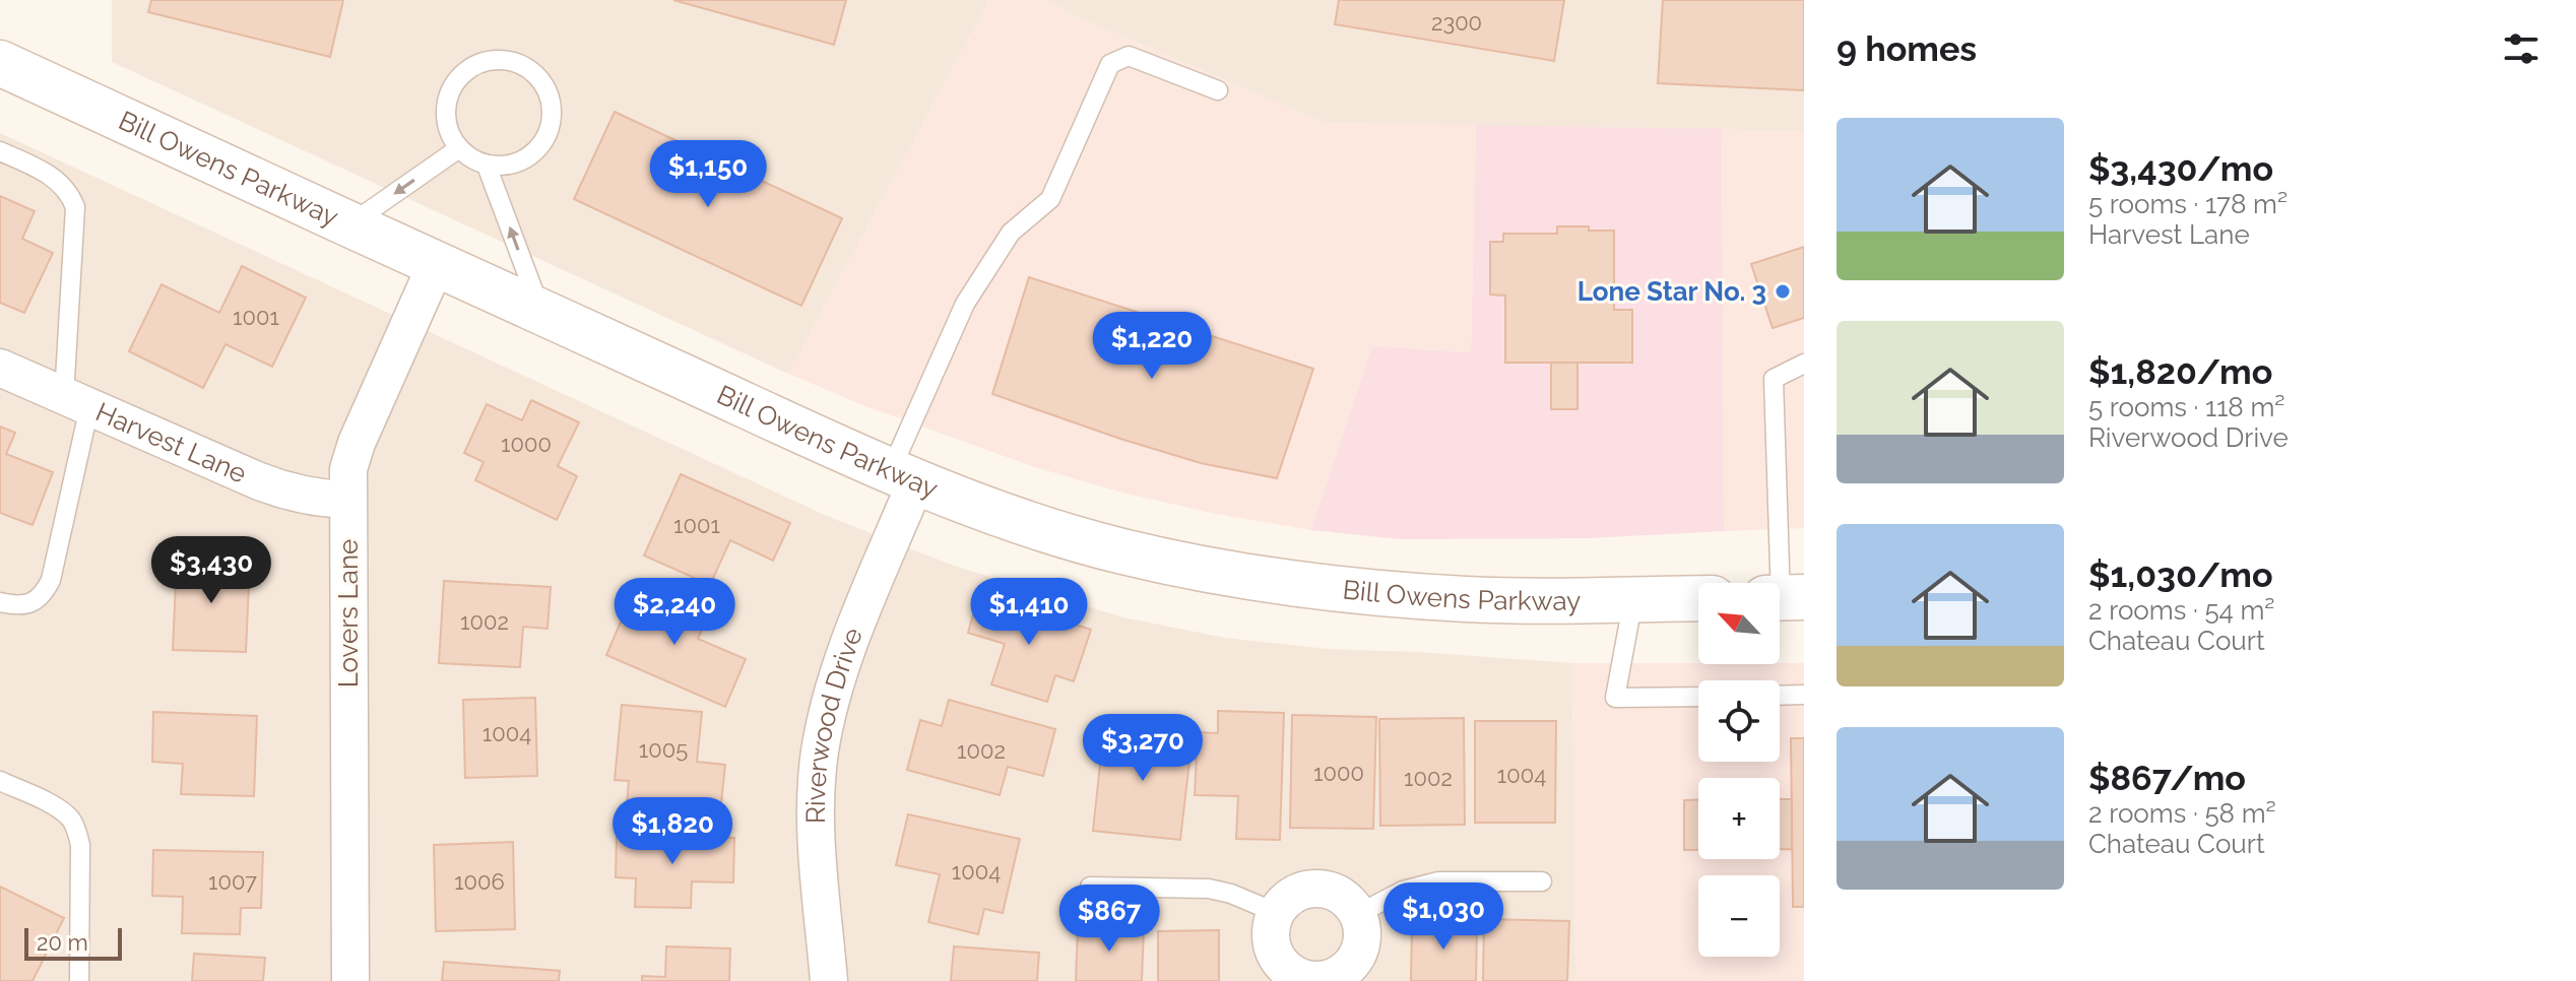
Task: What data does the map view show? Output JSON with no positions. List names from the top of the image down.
{
  "streets": {
    "main road": ["Bill Owens Parkway"],
    "street": ["Harvest Lane", "Lovers Lane", "Riverwood Drive"]
  },
  "crossings": [
    ["Bill Owens Parkway", "Lovers Lane"],
    ["Bill Owens Parkway", "Riverwood Drive"],
    ["Harvest Lane", "Lovers Lane"]
  ],
  "places": ["Lone Star No. 3"],
  "house_numbers": [
    "2300",
    "1001",
    "1000",
    "1001",
    "1002",
    "1004",
    "1005",
    "1002",
    "1000",
    "1004",
    "1002",
    "1004",
    "1007",
    "1006"
  ],
  "scale_bar": "20 m",
  "north": "top left",
  "page": {
    "heading": "9 homes",
    "list": [
      {
        "name": "$3,430/mo",
        "note": "5 rooms · 178 m² · Harvest Lane"
      },
      {
        "name": "$1,820/mo",
        "note": "5 rooms · 118 m² · Riverwood Drive"
      },
      {
        "name": "$1,030/mo",
        "note": "2 rooms · 54 m² · Chateau Court"
      },
      {
        "name": "$867/mo",
        "note": "2 rooms · 58 m² · Chateau Court"
      }
    ],
    "price": [
      "$1,150",
      "$1,220",
      "$3,430",
      "$2,240",
      "$1,410",
      "$3,270",
      "$1,820",
      "$1,030",
      "$867"
    ],
    "map_buttons": ["+", "−"],
    "scale": "20 m"
  }
}
